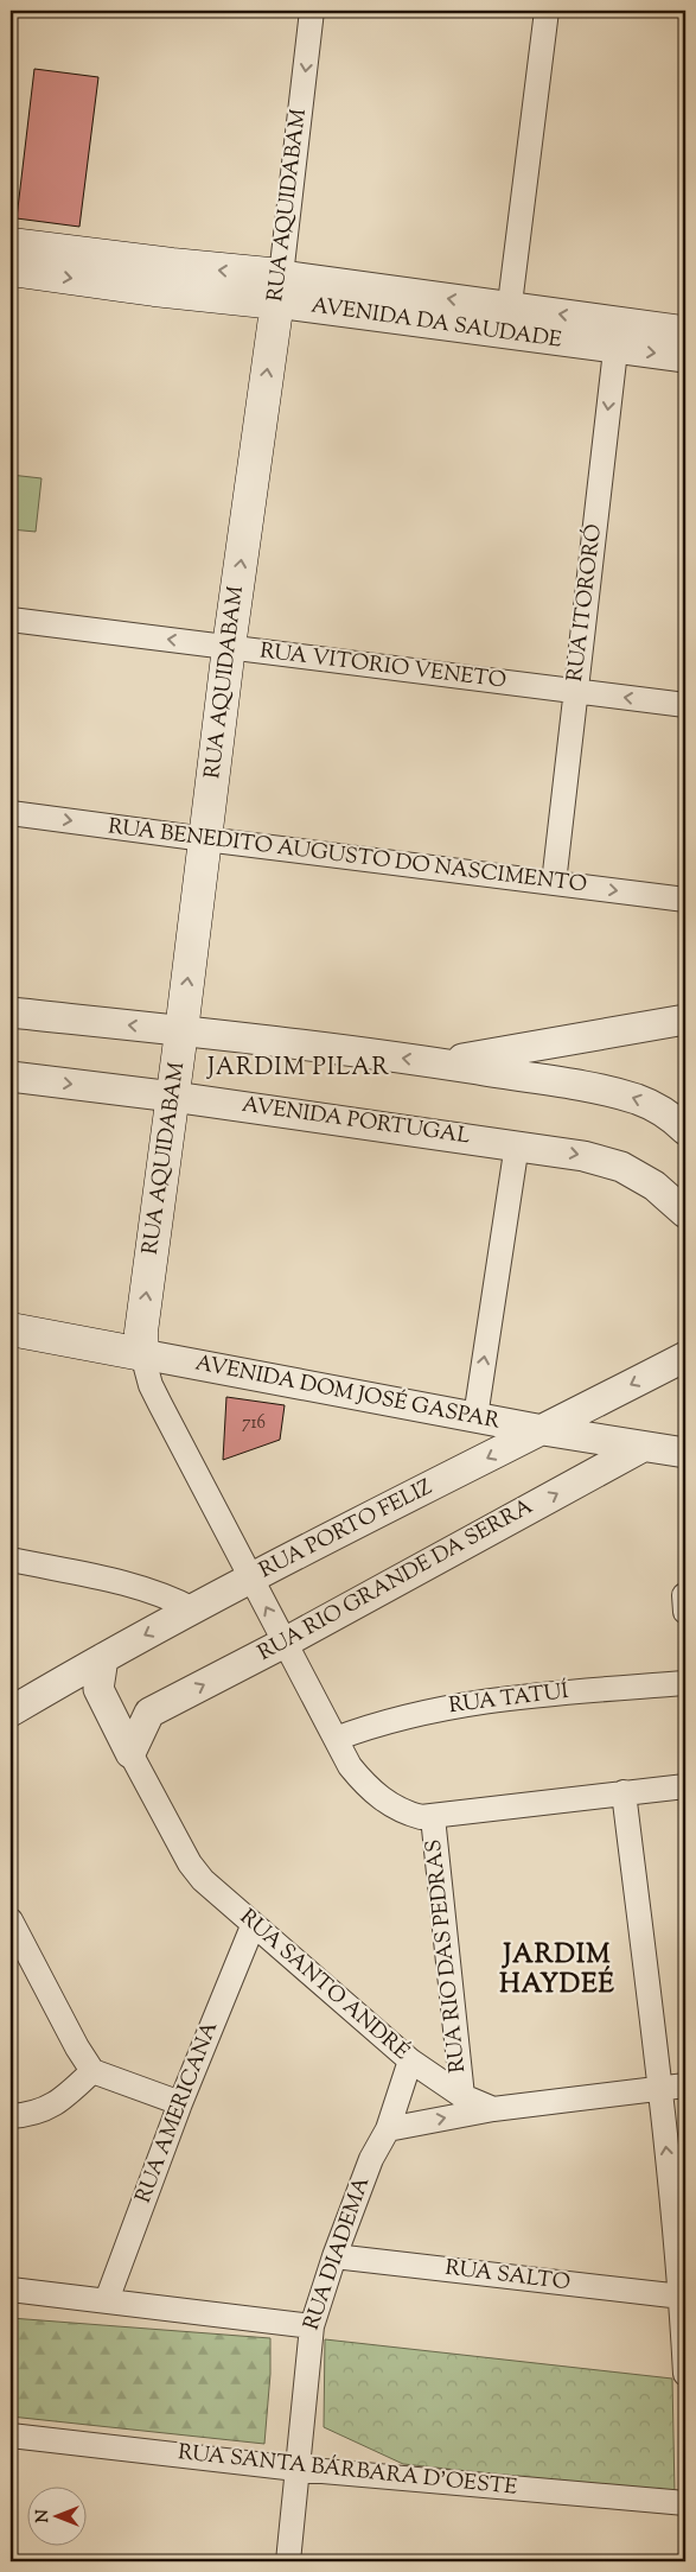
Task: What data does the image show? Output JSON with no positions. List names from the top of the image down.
{
  "streets": {
    "main road": ["RUA AQUIDABAM", "AVENIDA DA SAUDADE", "AVENIDA DOM JOSÉ GASPAR"],
    "street": [
      "RUA ITORORÓ",
      "RUA VITORIO VENETO",
      "RUA BENEDITO AUGUSTO DO NASCIMENTO",
      "AVENIDA PORTUGAL",
      "RUA PORTO FELIZ",
      "RUA RIO GRANDE DA SERRA",
      "RUA TATUÍ",
      "RUA RIO DAS PEDRAS",
      "RUA SANTO ANDRÉ",
      "RUA AMERICANA",
      "RUA DIADEMA",
      "RUA SALTO",
      "RUA SANTA BÁRBARA D'OESTE"
    ]
  },
  "crossings": [
    ["RUA AQUIDABAM", "AVENIDA DA SAUDADE"],
    ["RUA AQUIDABAM", "RUA VITORIO VENETO"],
    ["RUA AQUIDABAM", "RUA BENEDITO AUGUSTO DO NASCIMENTO"],
    ["RUA AQUIDABAM", "AVENIDA PORTUGAL"],
    ["RUA AQUIDABAM", "AVENIDA DOM JOSÉ GASPAR"],
    ["AVENIDA DA SAUDADE", "RUA ITORORÓ"],
    ["RUA ITORORÓ", "RUA VITORIO VENETO"],
    ["RUA ITORORÓ", "RUA BENEDITO AUGUSTO DO NASCIMENTO"],
    ["AVENIDA DOM JOSÉ GASPAR", "RUA PORTO FELIZ"],
    ["AVENIDA DOM JOSÉ GASPAR", "RUA RIO GRANDE DA SERRA"],
    ["RUA RIO DAS PEDRAS", "RUA SANTO ANDRÉ"],
    ["RUA SANTO ANDRÉ", "RUA AMERICANA"],
    ["RUA SANTO ANDRÉ", "RUA DIADEMA"],
    ["RUA DIADEMA", "RUA SALTO"],
    ["RUA DIADEMA", "RUA SANTA BÁRBARA D'OESTE"]
  ],
  "one_way": [
    "RUA ITORORÓ",
    "RUA VITORIO VENETO",
    "RUA PORTO FELIZ",
    "RUA RIO GRANDE DA SERRA"
  ],
  "districts": ["JARDIM PILAR", "JARDIM HAYDEÉ"],
  "house_numbers": ["716"],
  "north": "left"
}
